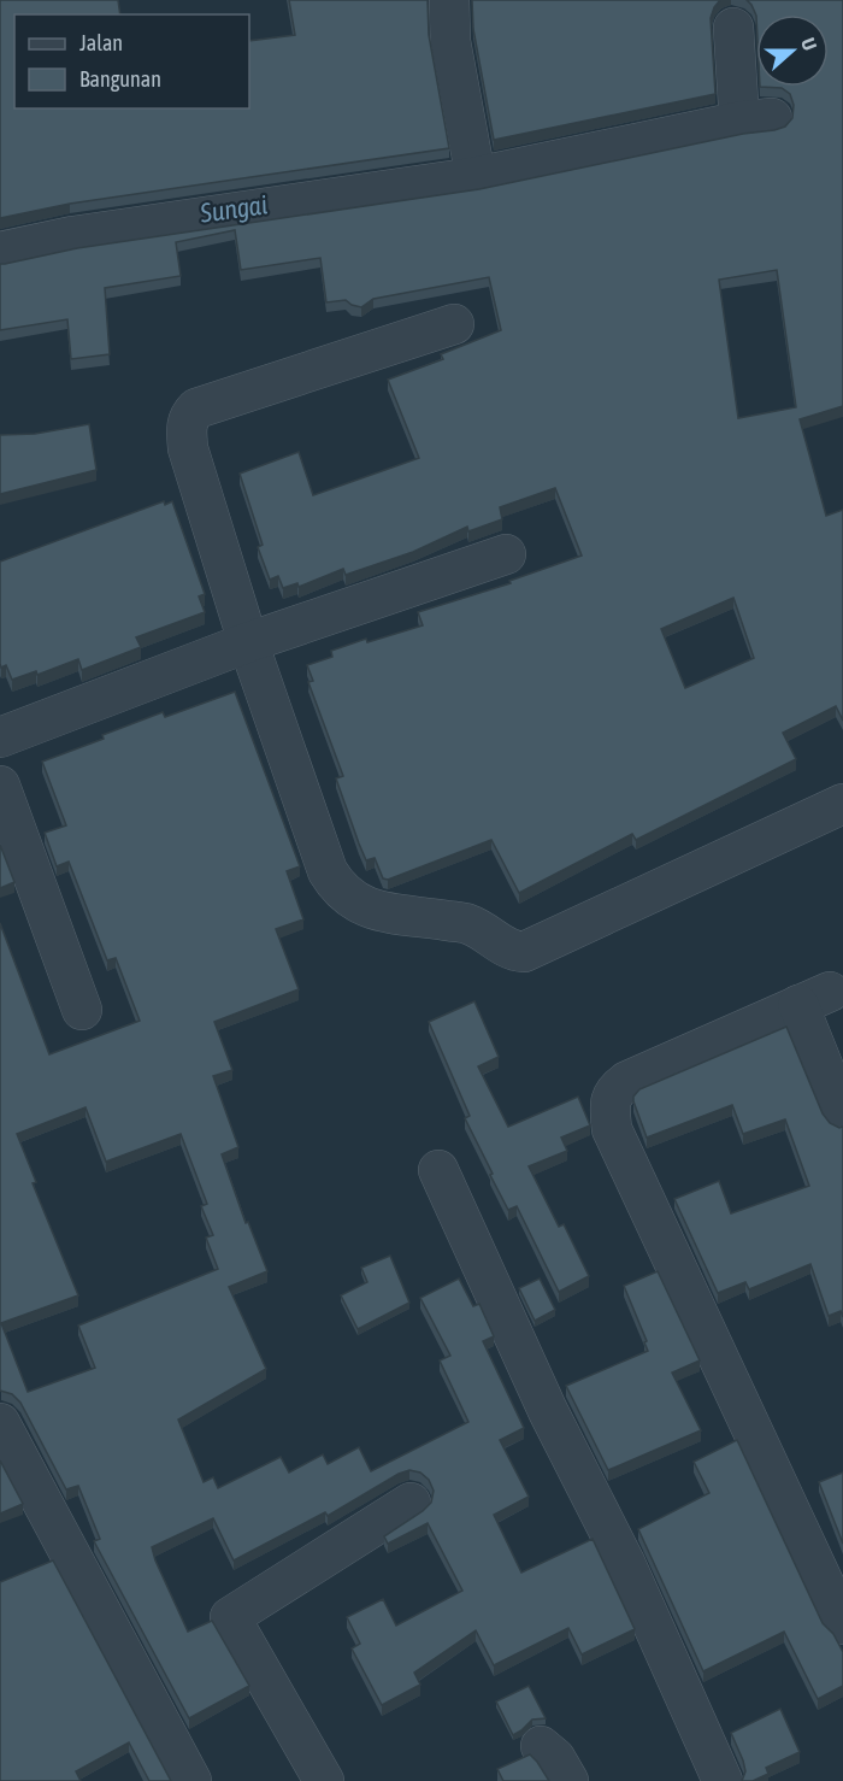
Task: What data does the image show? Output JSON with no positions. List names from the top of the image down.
{
  "water": ["Sungai"],
  "legend": ["Jalan", "Bangunan"],
  "north": "right"
}
